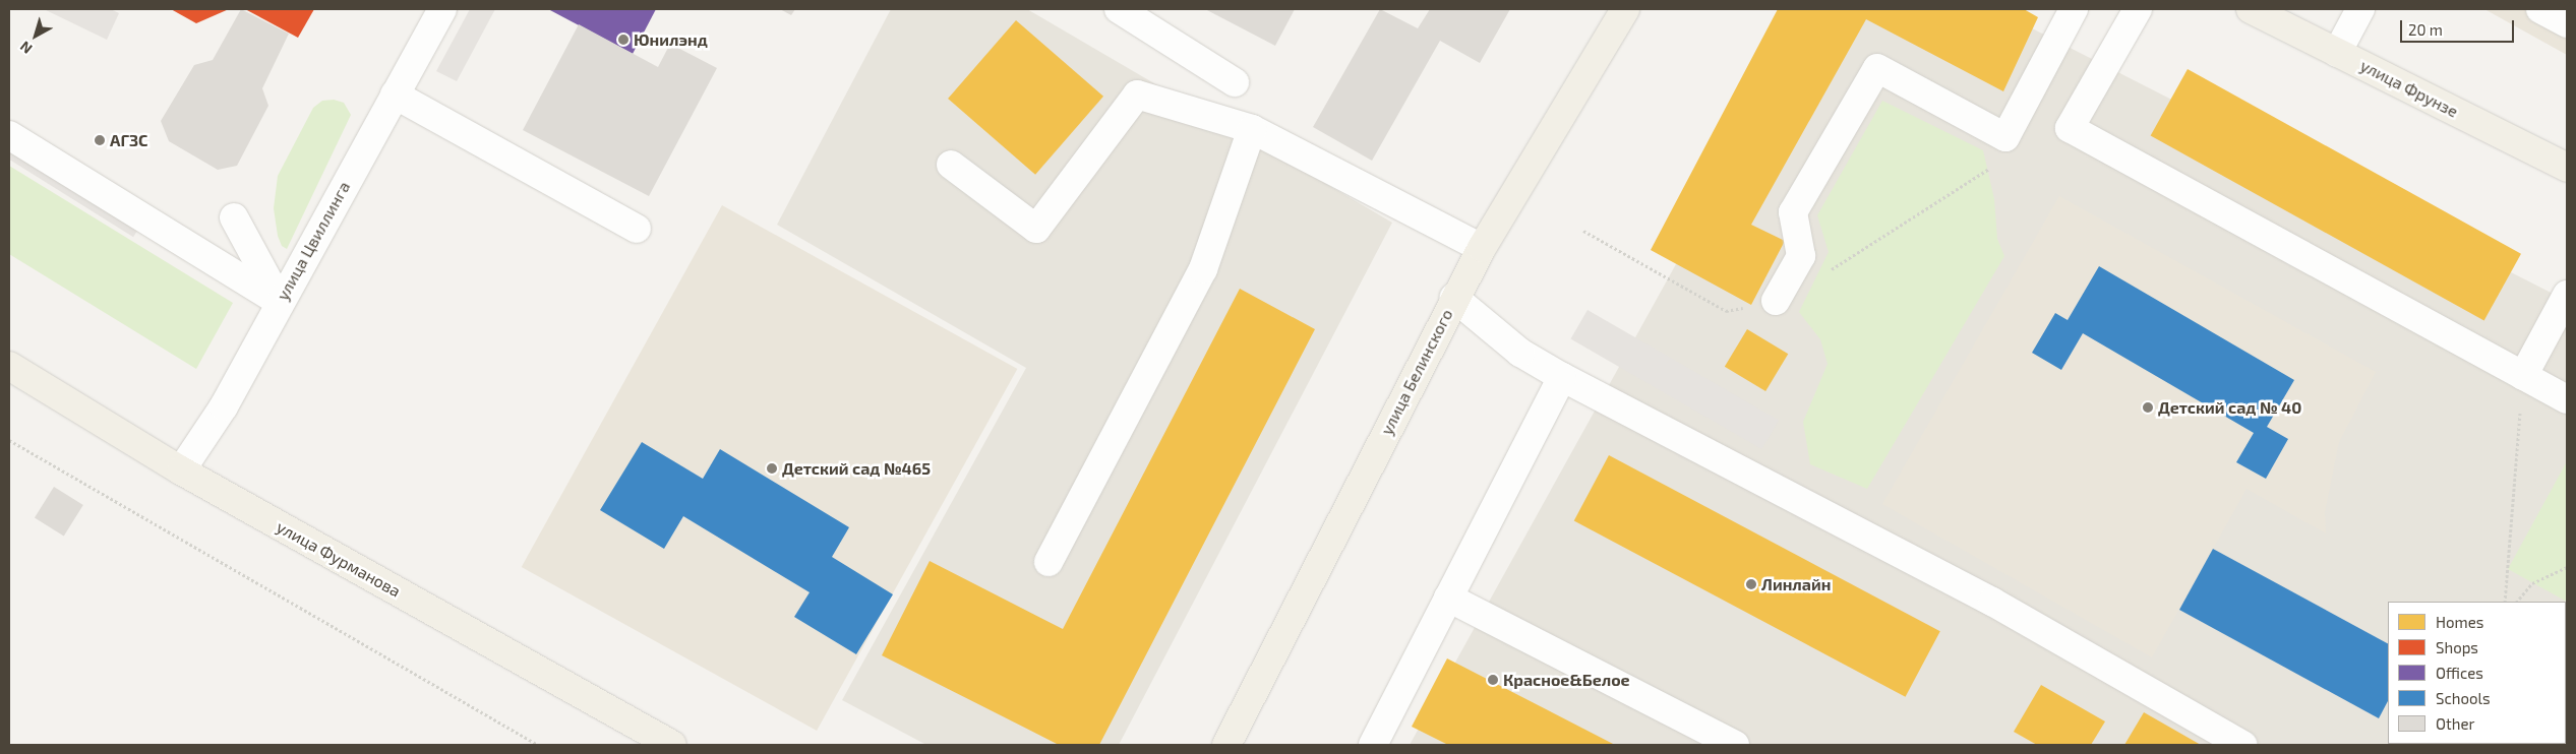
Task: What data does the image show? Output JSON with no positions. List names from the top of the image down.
{
  "streets": {
    "main road": ["улица Фрунзе", "улица Белинского", "улица Фурманова"],
    "street": ["улица Цвиллинга"]
  },
  "crossings": [
    ["улица Цвиллинга", "улица Фурманова"]
  ],
  "places": [
    "Юнилэнд",
    "АГЗС",
    "Детский сад № 40",
    "Детский сад №465",
    "Линлайн",
    "Красное&Белое"
  ],
  "legend": [
    "Homes",
    "Shops",
    "Offices",
    "Schools",
    "Other"
  ],
  "scale_bar": "20 m",
  "north": "bottom left"
}
